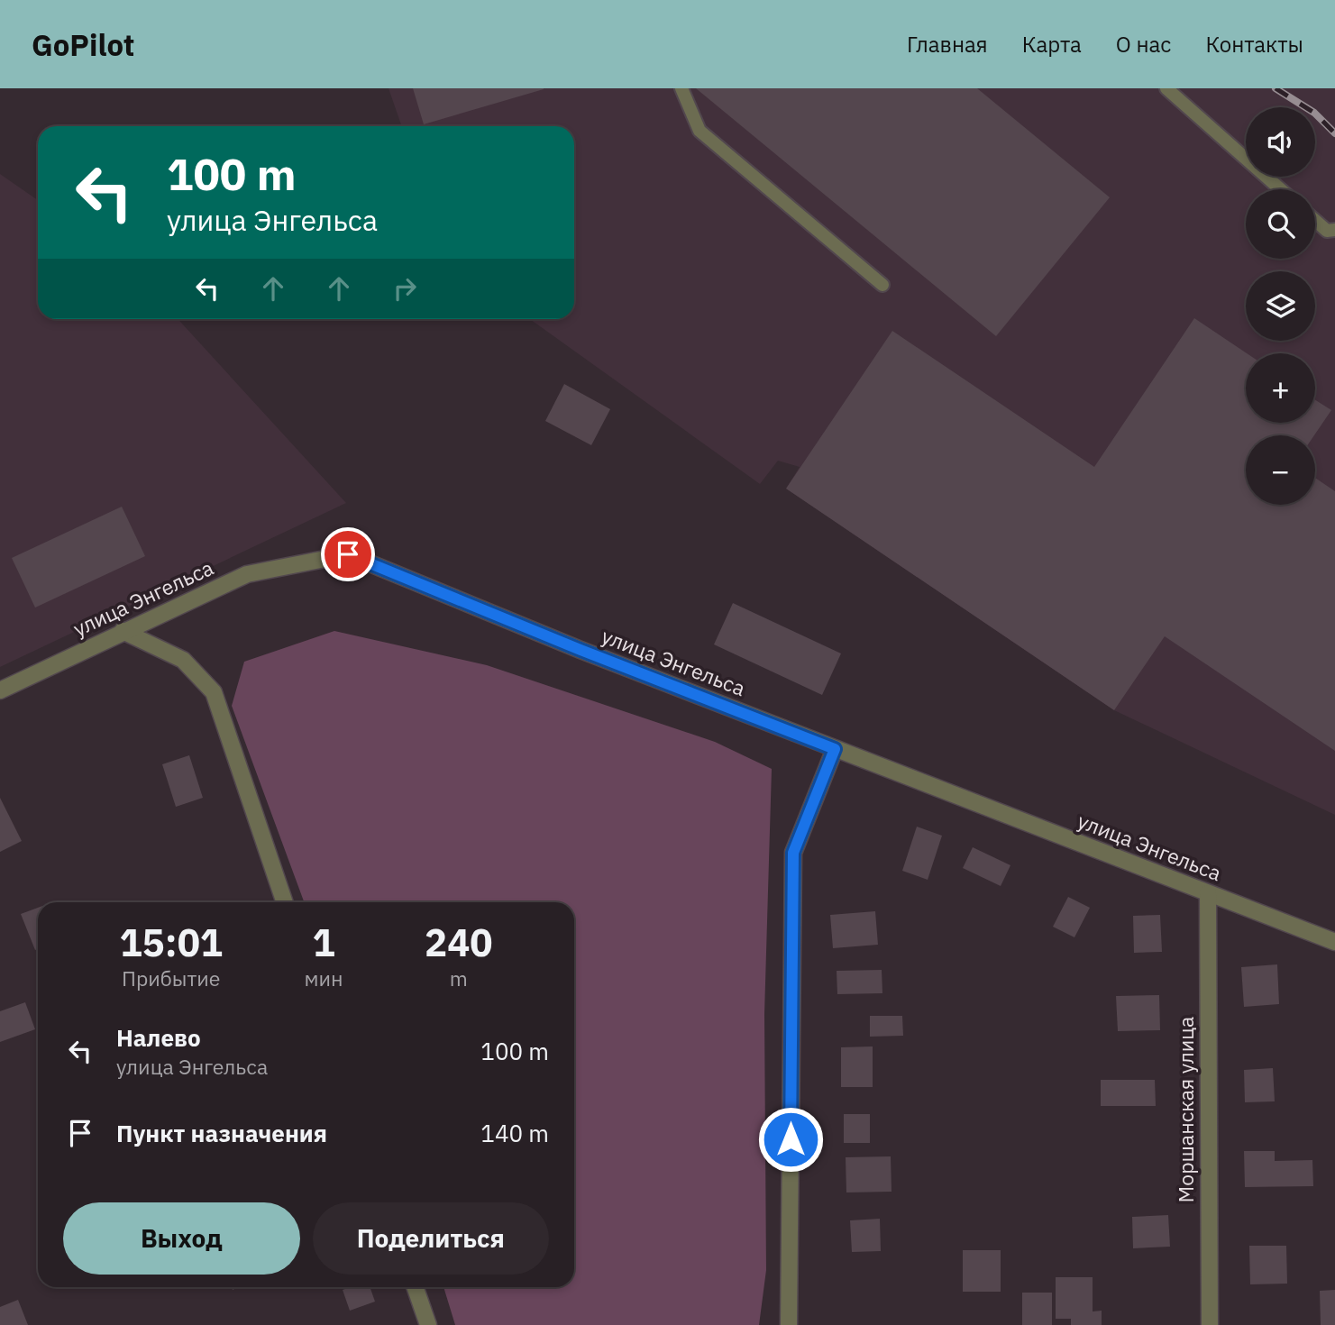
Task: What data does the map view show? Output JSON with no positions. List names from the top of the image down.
{
  "streets": {
    "street": ["улица Энгельса", "Моршанская улица"]
  },
  "crossings": [
    ["улица Энгельса", "Моршанская улица"]
  ],
  "page": {
    "header": "GoPilot",
    "nav": [
      "Главная",
      "Карта",
      "О нас",
      "Контакты"
    ],
    "map_buttons": ["+", "−"],
    "turn": ["100 m", "улица Энгельса"],
    "eta": [
      "15:01",
      "Прибытие",
      "1",
      "мин",
      "240",
      "m"
    ],
    "list": [
      {
        "name": "Налево",
        "note": "улица Энгельса",
        "value": "100 m"
      },
      {
        "name": "Пункт назначения",
        "value": "140 m"
      }
    ],
    "buttons": ["Выход", "Поделиться"]
  }
}
